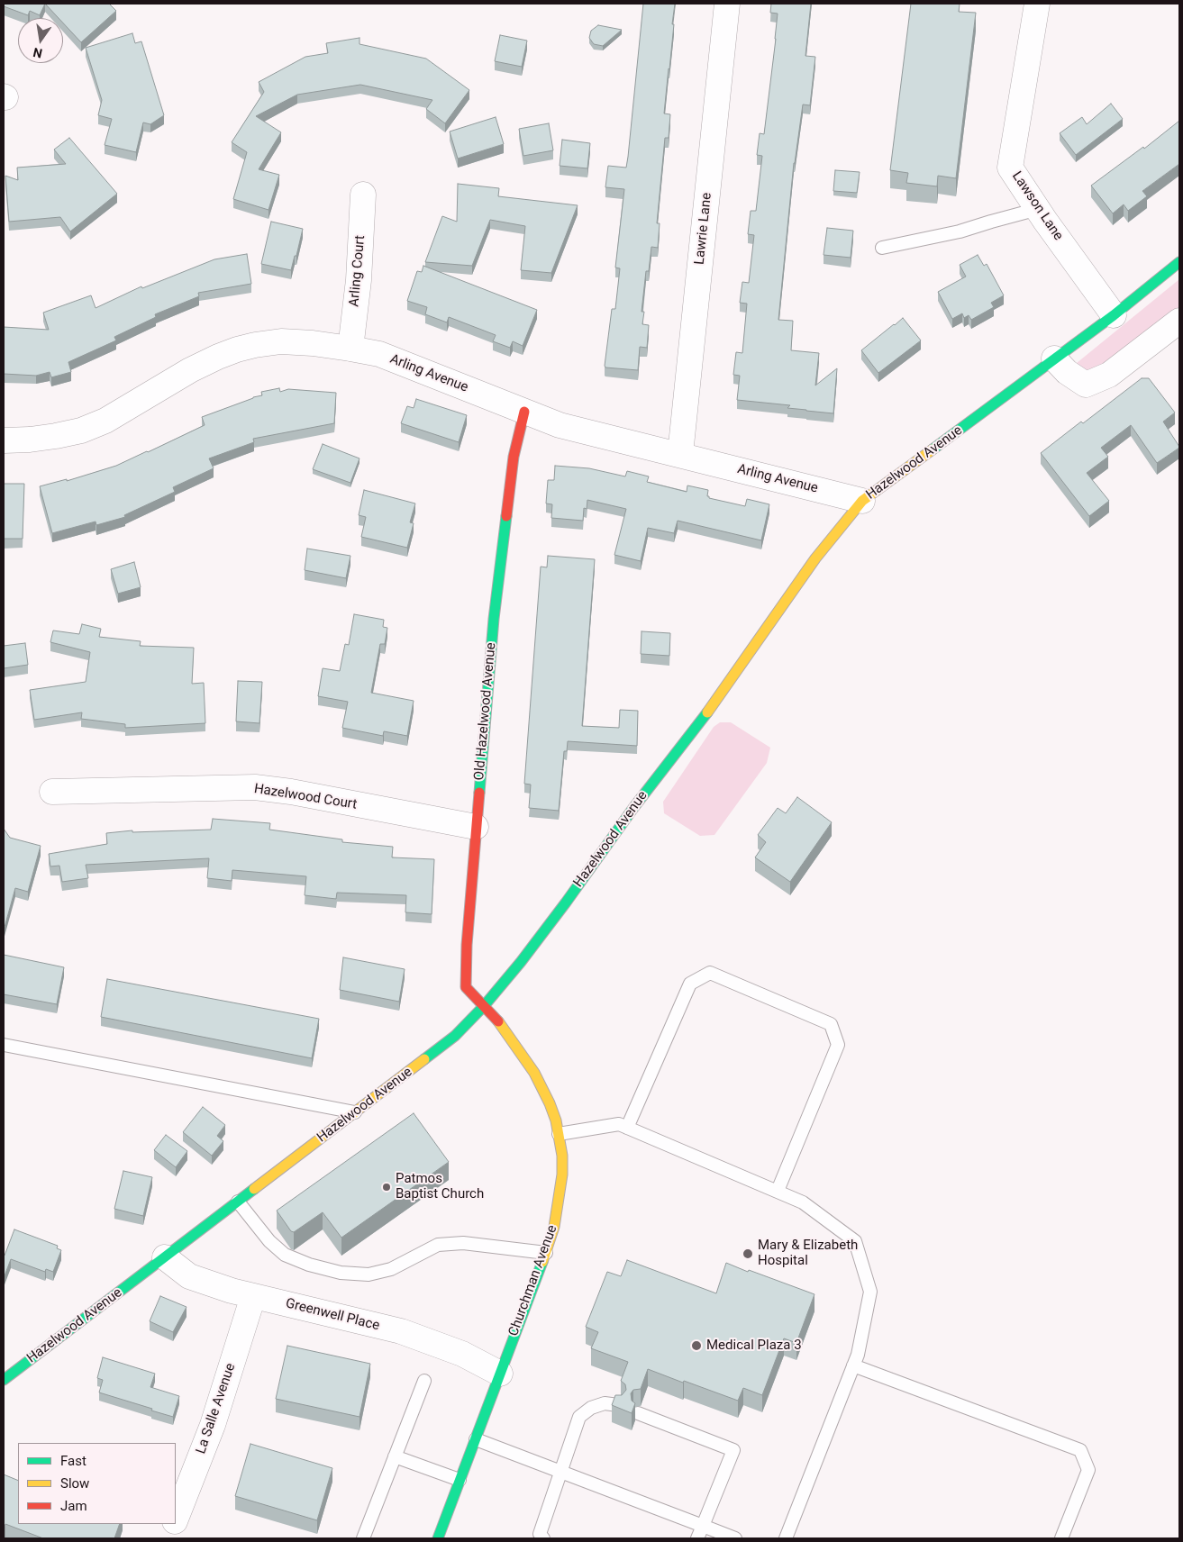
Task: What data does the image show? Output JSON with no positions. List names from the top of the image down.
{
  "streets": {
    "street": [
      "Lawson Lane",
      "Lawrie Lane",
      "Arling Court",
      "Arling Avenue",
      "Hazelwood Avenue",
      "Old Hazelwood Avenue",
      "Hazelwood Court",
      "Churchman Avenue",
      "Greenwell Place",
      "La Salle Avenue"
    ]
  },
  "crossings": [
    ["Lawson Lane", "Hazelwood Avenue"],
    ["Lawrie Lane", "Arling Avenue"],
    ["Arling Court", "Arling Avenue"],
    ["Arling Avenue", "Hazelwood Avenue"],
    ["Arling Avenue", "Old Hazelwood Avenue"],
    ["Hazelwood Avenue", "Old Hazelwood Avenue"],
    ["Hazelwood Avenue", "Churchman Avenue"],
    ["Hazelwood Avenue", "Greenwell Place"],
    ["Old Hazelwood Avenue", "Hazelwood Court"],
    ["Old Hazelwood Avenue", "Churchman Avenue"],
    ["Churchman Avenue", "Greenwell Place"],
    ["Greenwell Place", "La Salle Avenue"]
  ],
  "places": ["Patmos Baptist Church", "Mary & Elizabeth Hospital", "Medical Plaza 3"],
  "legend": ["Fast", "Slow", "Jam"],
  "north": "bottom"
}
